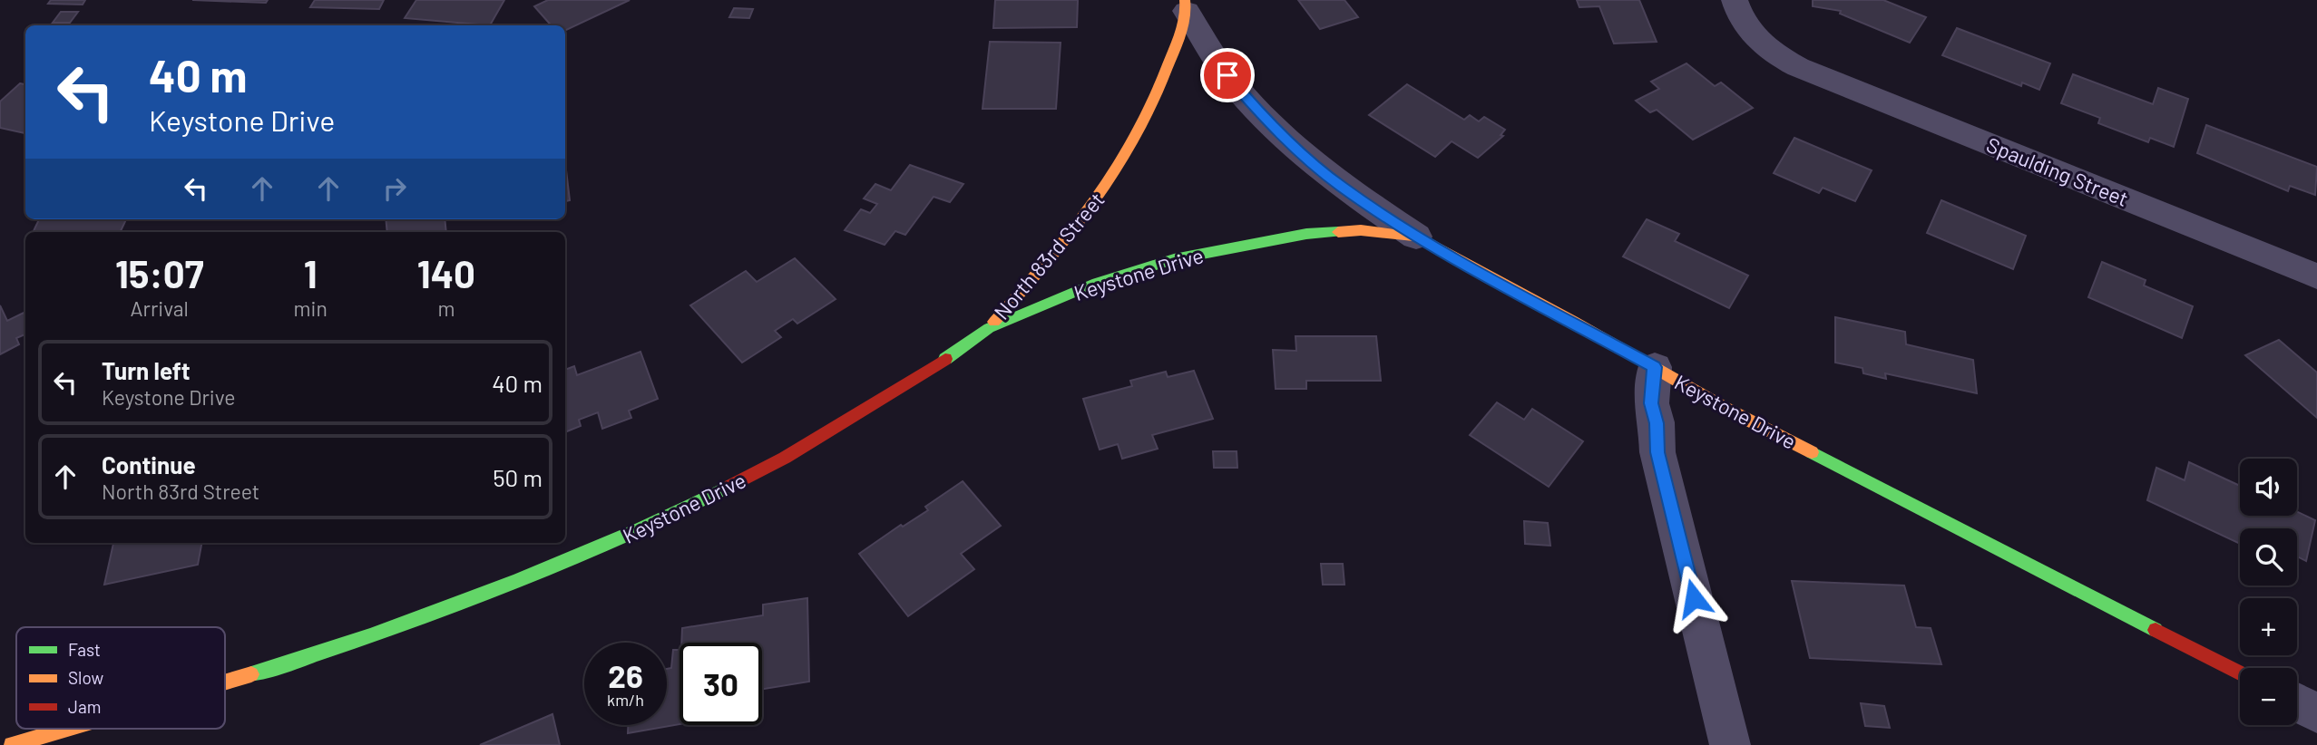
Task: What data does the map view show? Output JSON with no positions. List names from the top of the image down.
{
  "streets": {
    "street": ["Spaulding Street", "North 83rd Street", "Keystone Drive"]
  },
  "crossings": [
    ["North 83rd Street", "Keystone Drive"]
  ],
  "legend": ["Fast", "Slow", "Jam"],
  "page": {
    "turn": ["40 m", "Keystone Drive"],
    "eta": [
      "15:07",
      "Arrival",
      "1",
      "min",
      "140",
      "m"
    ],
    "list": [
      {
        "name": "Turn left",
        "note": "Keystone Drive",
        "value": "40 m"
      },
      {
        "name": "Continue",
        "note": "North 83rd Street",
        "value": "50 m"
      }
    ],
    "map_buttons": ["+", "−"],
    "speed": "26 km/h",
    "limit": "30"
  }
}
